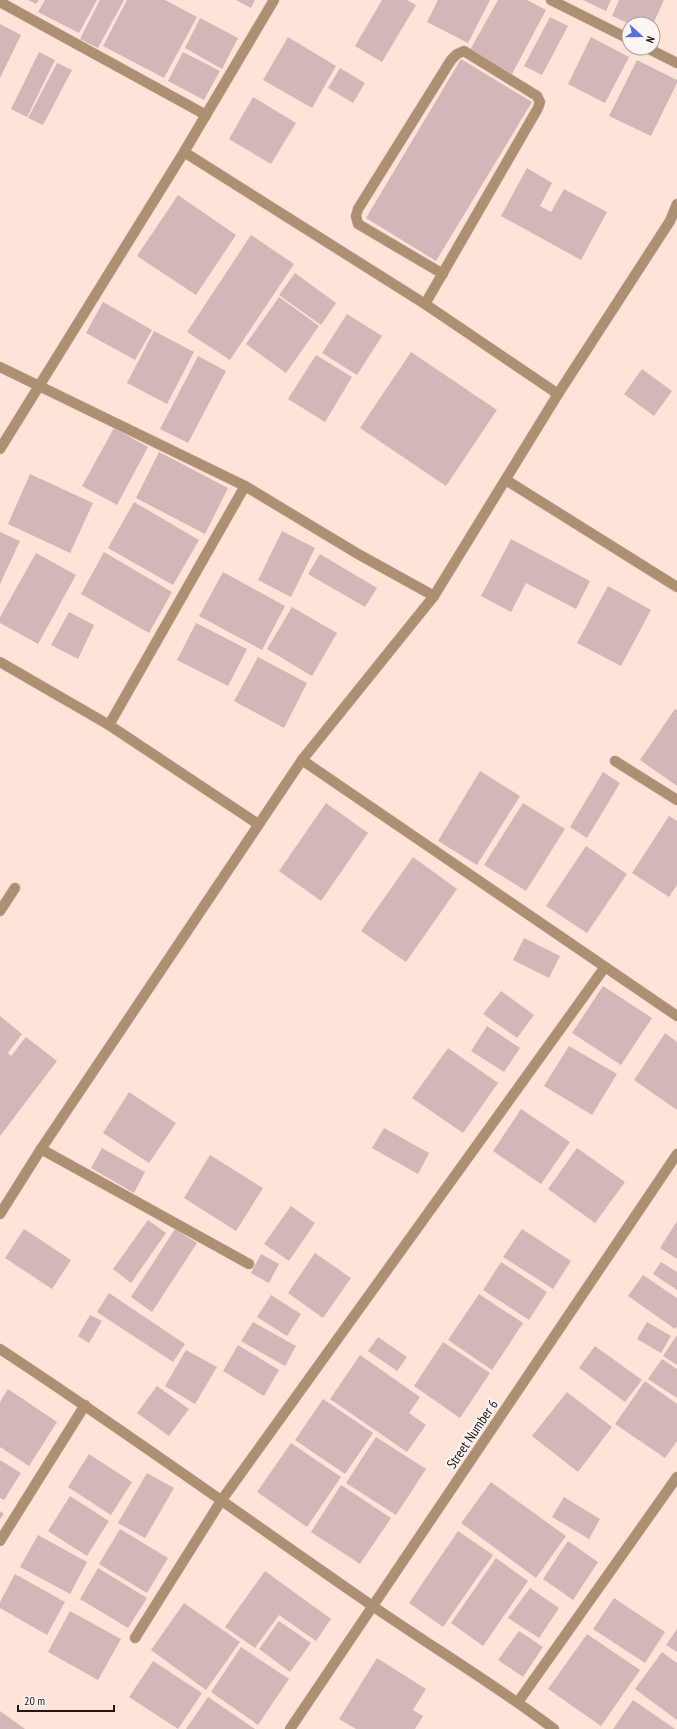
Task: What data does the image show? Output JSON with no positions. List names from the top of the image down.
{
  "streets": {
    "street": ["Street Number 6"]
  },
  "scale_bar": "20 m",
  "north": "right"
}
